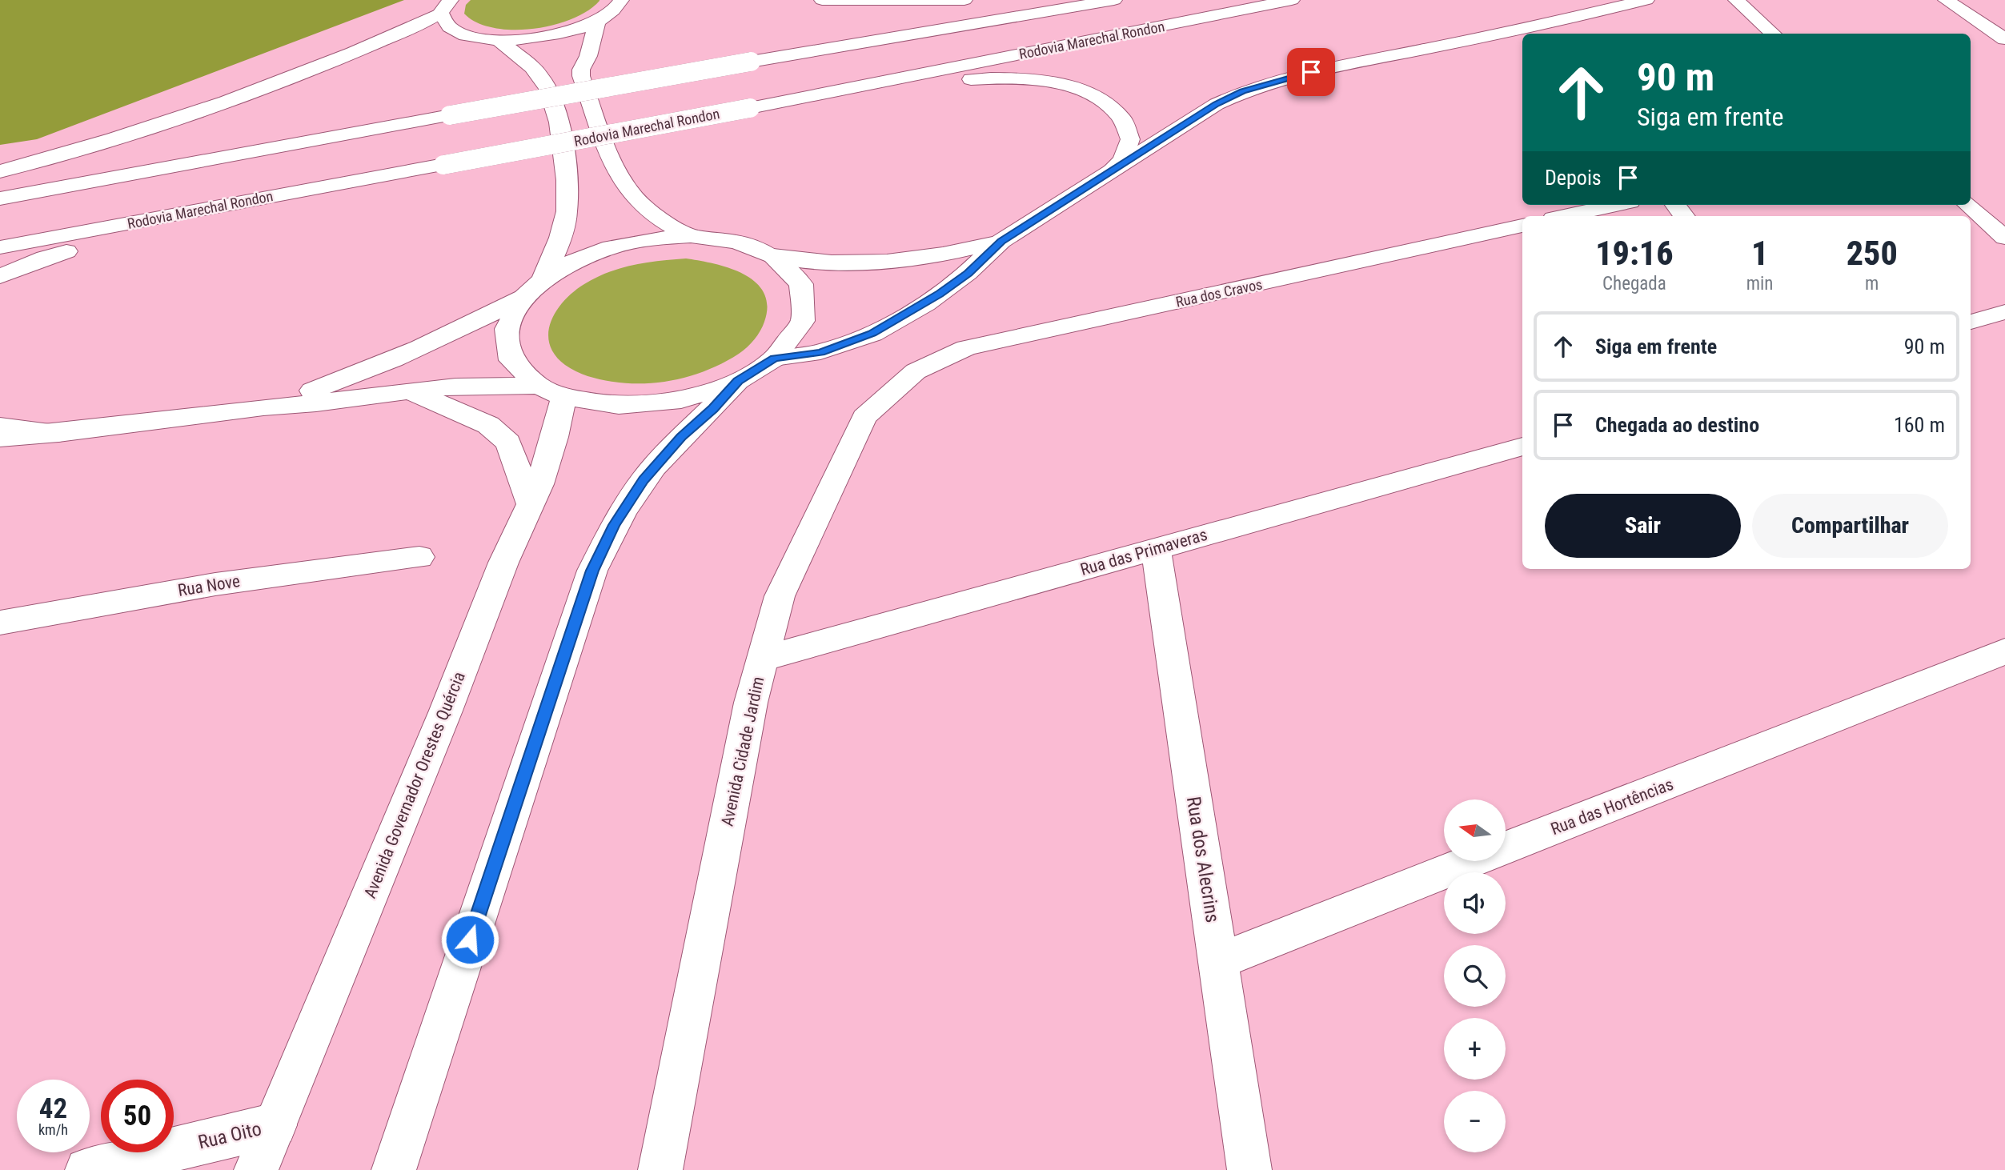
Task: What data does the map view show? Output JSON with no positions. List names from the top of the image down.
{
  "streets": {
    "main road": [
      "Rodovia Marechal Rondon",
      "Rua dos Cravos",
      "Rua das Primaveras",
      "Rua Nove",
      "Avenida Cidade Jardim",
      "Avenida Governador Orestes Quércia",
      "Rua das Hortências",
      "Rua dos Alecrins",
      "Rua Oito"
    ]
  },
  "crossings": [
    ["Rua dos Cravos", "Avenida Cidade Jardim"],
    ["Rua das Primaveras", "Avenida Cidade Jardim"],
    ["Rua das Primaveras", "Rua dos Alecrins"],
    ["Avenida Governador Orestes Quércia", "Rua Oito"],
    ["Rua das Hortências", "Rua dos Alecrins"]
  ],
  "north": "left",
  "page": {
    "turn": ["90 m", "Siga em frente"],
    "then": "Depois",
    "eta": [
      "19:16",
      "Chegada",
      "1",
      "min",
      "250",
      "m"
    ],
    "list": [
      {
        "name": "Siga em frente",
        "value": "90 m"
      },
      {
        "name": "Chegada ao destino",
        "value": "160 m"
      }
    ],
    "buttons": ["Sair", "Compartilhar"],
    "map_buttons": ["+", "−"],
    "speed": "42 km/h",
    "limit": "50"
  }
}
